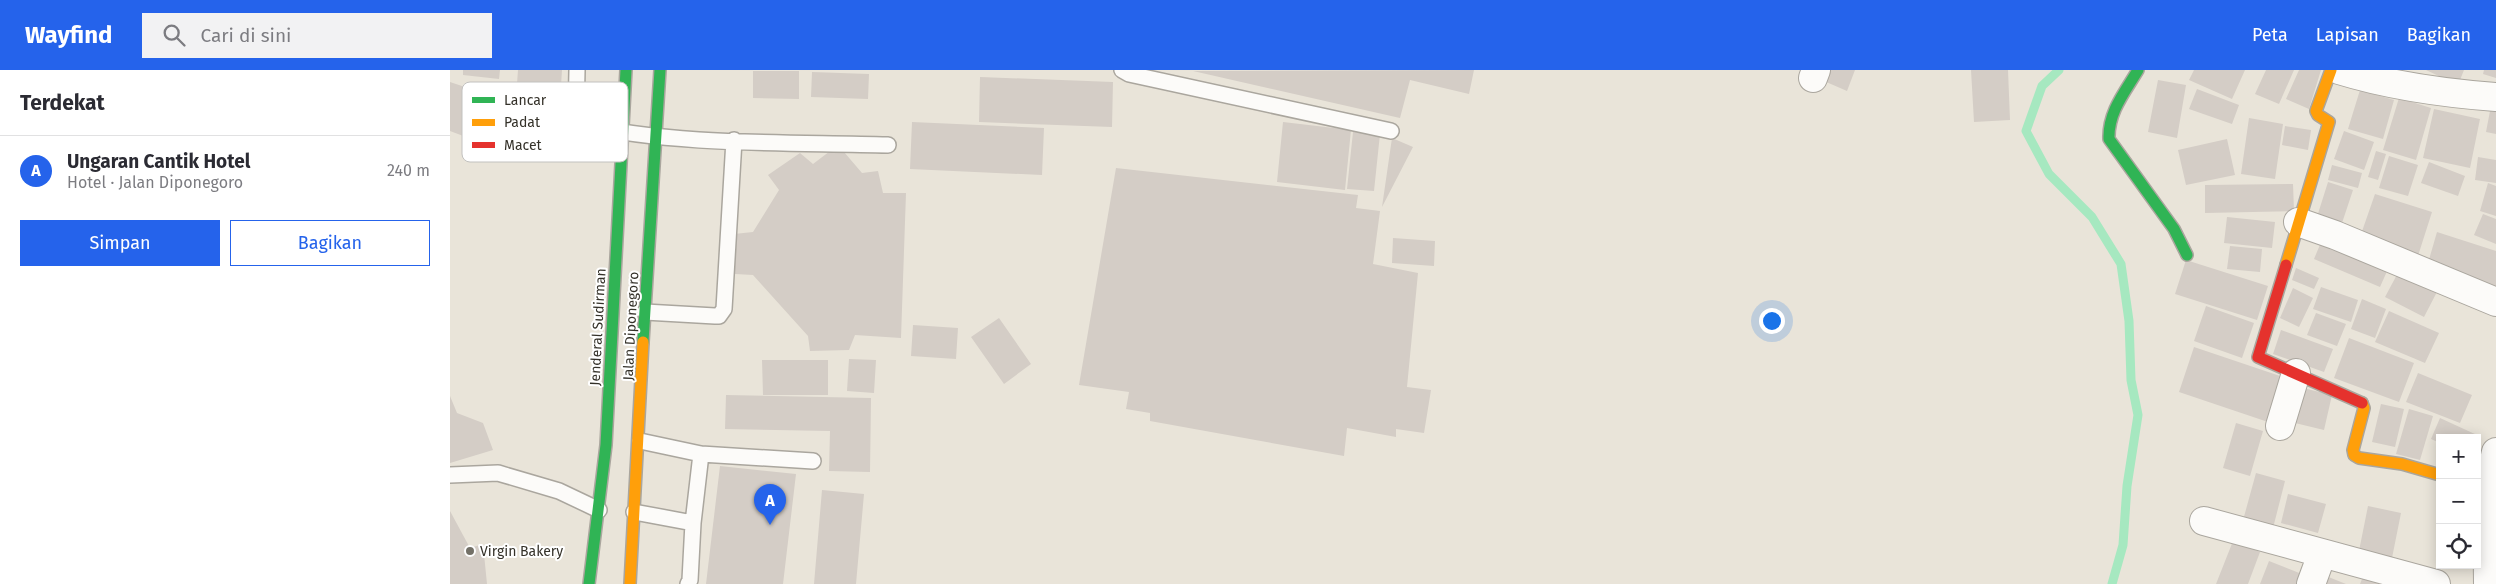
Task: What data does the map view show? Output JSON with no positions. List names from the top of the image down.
{
  "streets": {
    "main road": ["Jalan Diponegoro", "Jenderal Sudirman"]
  },
  "places": ["Virgin Bakery"],
  "legend": ["Lancar", "Padat", "Macet"],
  "page": {
    "header": "Wayfind",
    "search": "Cari di sini",
    "nav": ["Peta", "Lapisan", "Bagikan"],
    "heading": "Terdekat",
    "list": [
      {
        "mark": "A",
        "name": "Ungaran Cantik Hotel",
        "note": "Hotel · Jalan Diponegoro",
        "value": "240 m"
      }
    ],
    "buttons": ["Simpan", "Bagikan"],
    "map_buttons": ["+", "−"],
    "pins": "A"
  }
}
